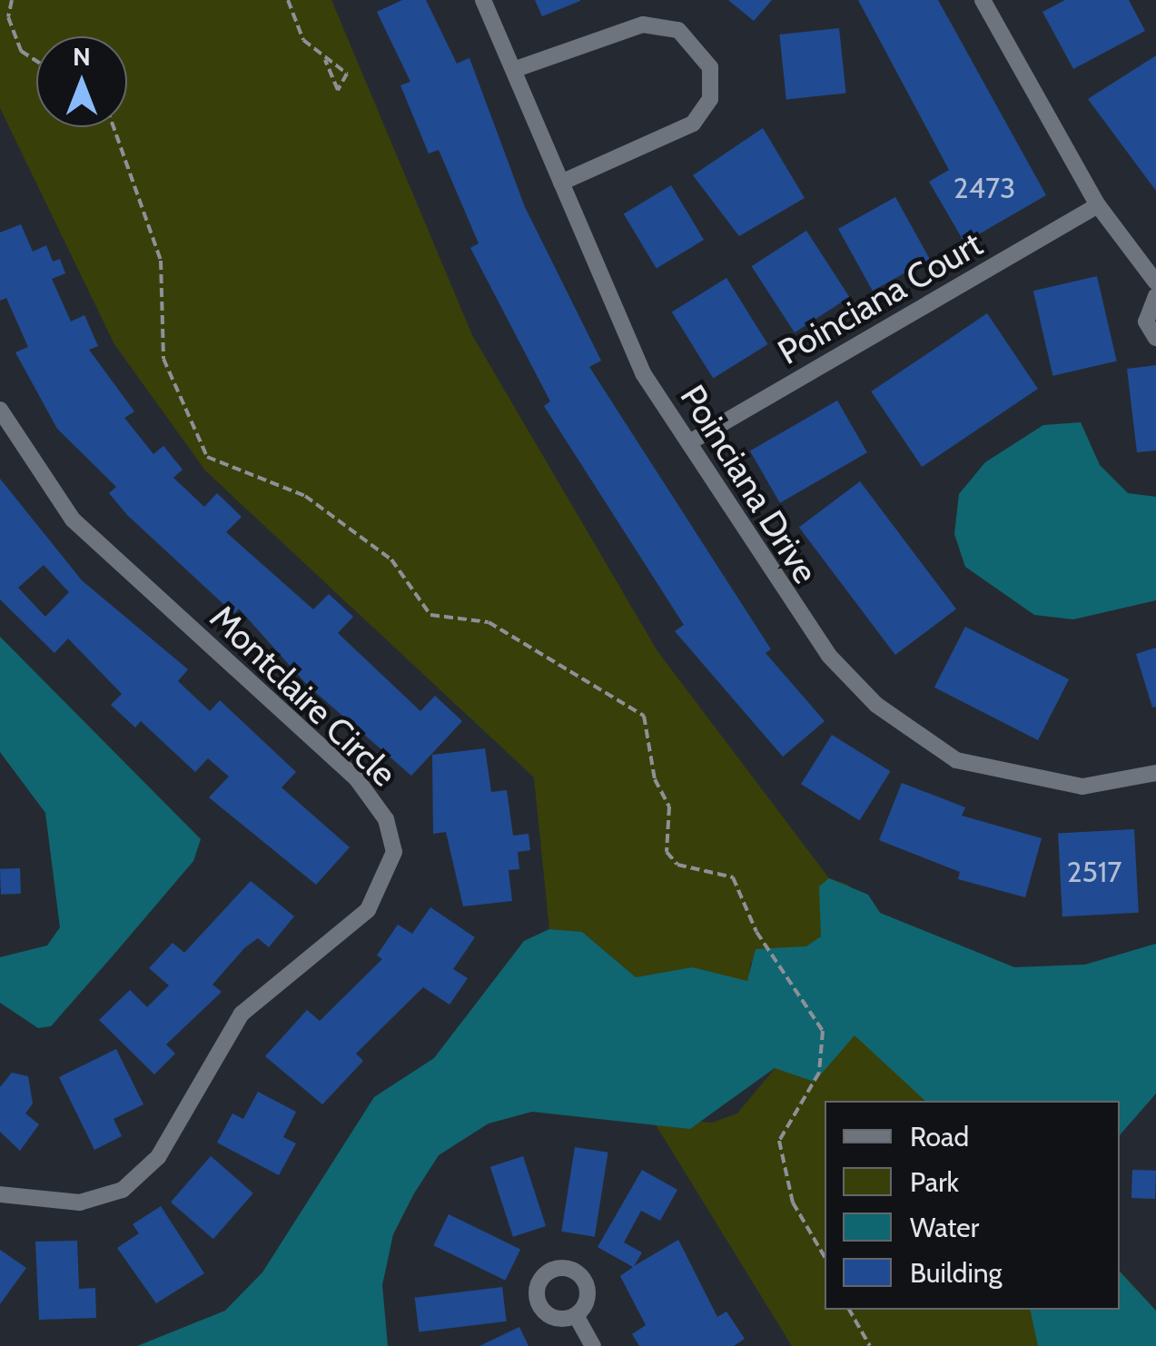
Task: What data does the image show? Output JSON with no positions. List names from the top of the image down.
{
  "streets": {
    "street": ["Poinciana Court", "Poinciana Drive", "Montclaire Circle"]
  },
  "crossings": [
    ["Poinciana Court", "Poinciana Drive"]
  ],
  "house_numbers": ["2473", "2517"],
  "legend": [
    "Road",
    "Park",
    "Water",
    "Building"
  ],
  "north": "top"
}
